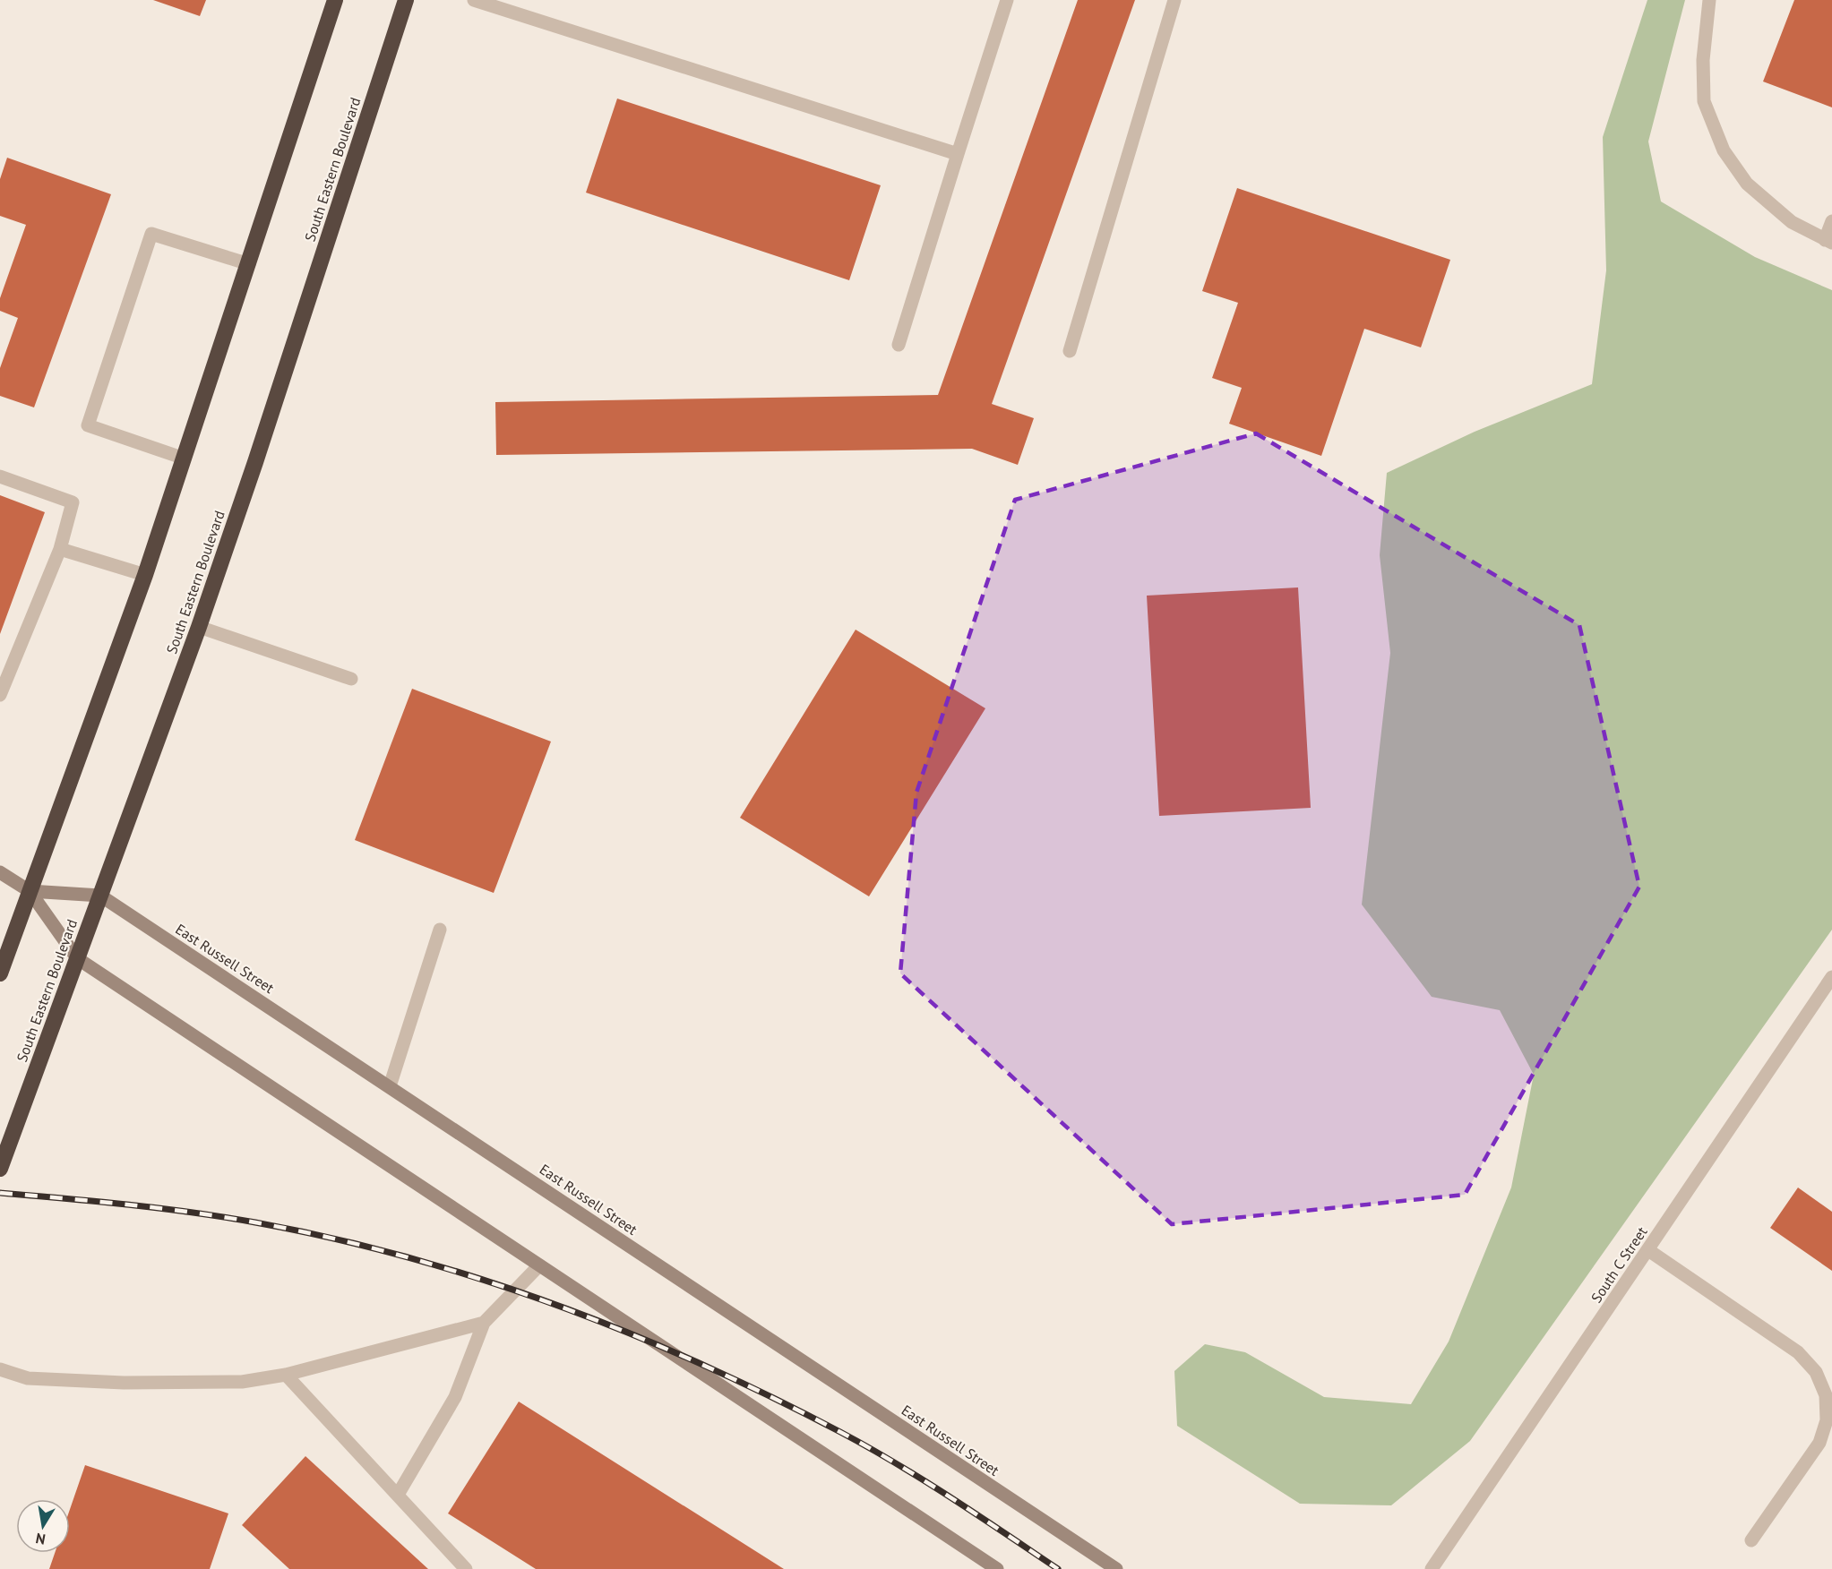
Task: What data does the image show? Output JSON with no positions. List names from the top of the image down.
{
  "streets": {
    "highway": ["South Eastern Boulevard"],
    "main road": ["East Russell Street"],
    "street": ["South C Street"]
  },
  "crossings": [
    ["South Eastern Boulevard", "East Russell Street"]
  ],
  "north": "bottom"
}
